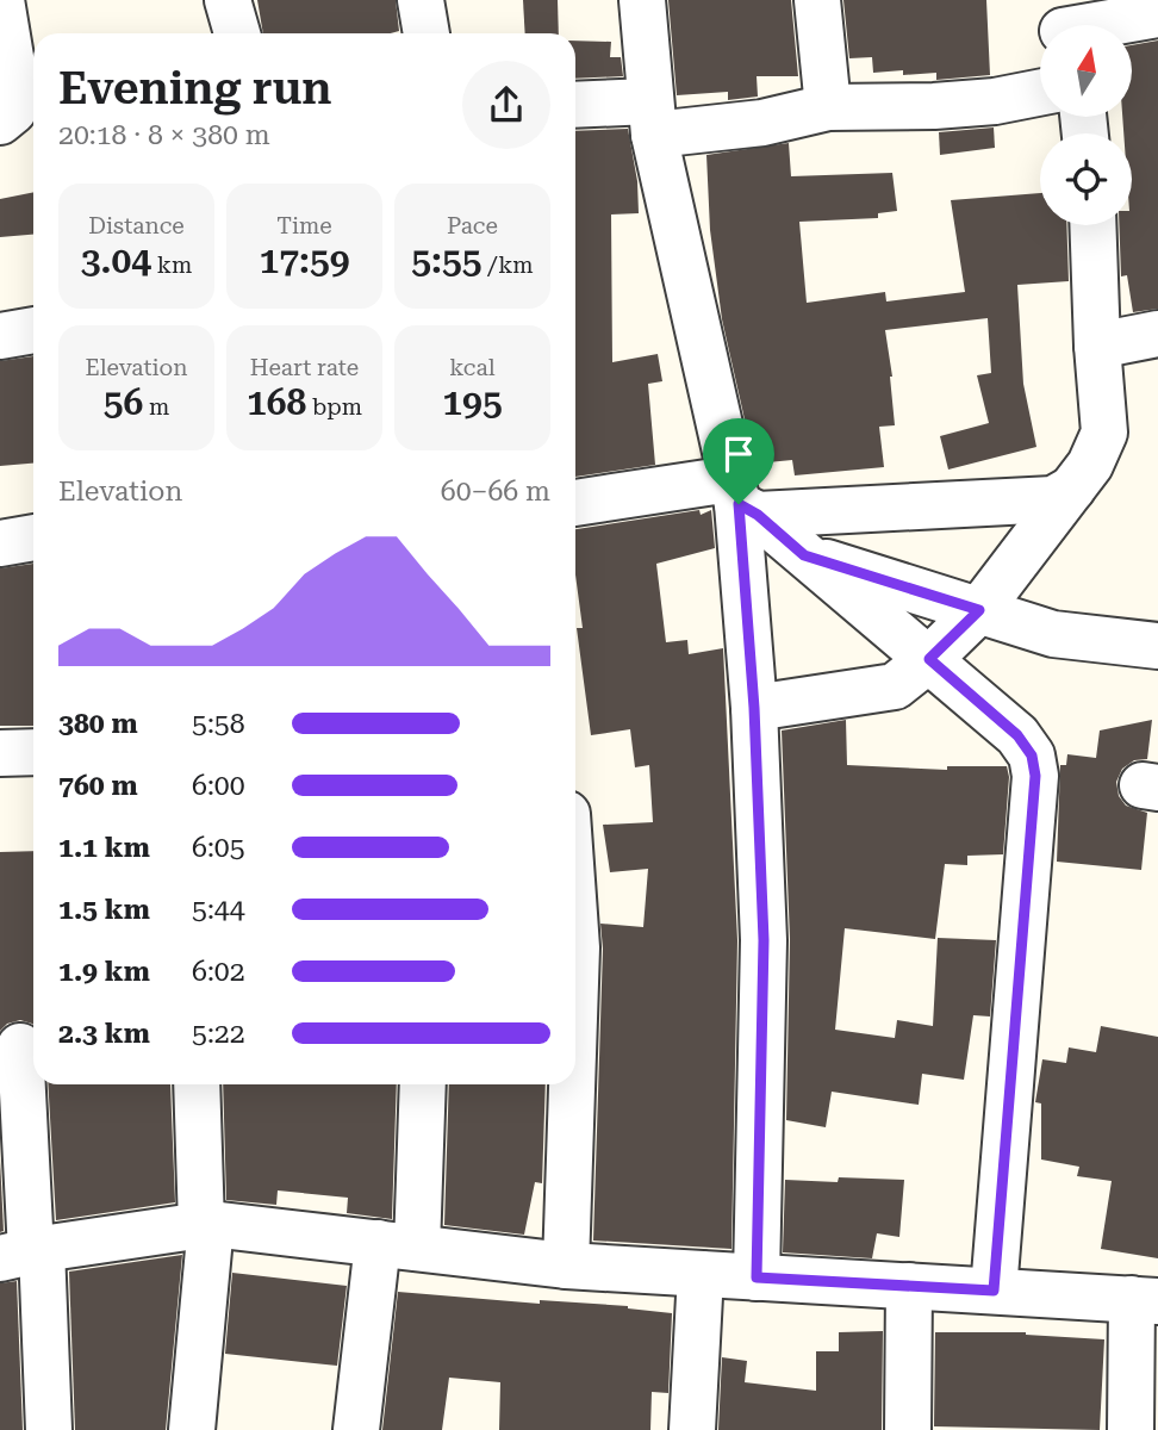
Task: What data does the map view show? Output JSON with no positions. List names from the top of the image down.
{
  "north": "top",
  "page": {
    "heading": ["Evening run", "20:18 · 8 × 380 m"],
    "stats": [
      ["Distance", "3.04 km"],
      ["Time", "17:59"],
      ["Pace", "5:55 /km"],
      ["Elevation", "56 m"],
      ["Heart rate", "168 bpm"],
      ["kcal", "195"]
    ],
    "chart": ["Elevation", "60–66 m"],
    "list": [
      {
        "name": "380 m",
        "note": "5:58"
      },
      {
        "name": "760 m",
        "note": "6:00"
      },
      {
        "name": "1.1 km",
        "note": "6:05"
      },
      {
        "name": "1.5 km",
        "note": "5:44"
      },
      {
        "name": "1.9 km",
        "note": "6:02"
      },
      {
        "name": "2.3 km",
        "note": "5:22"
      }
    ]
  }
}
